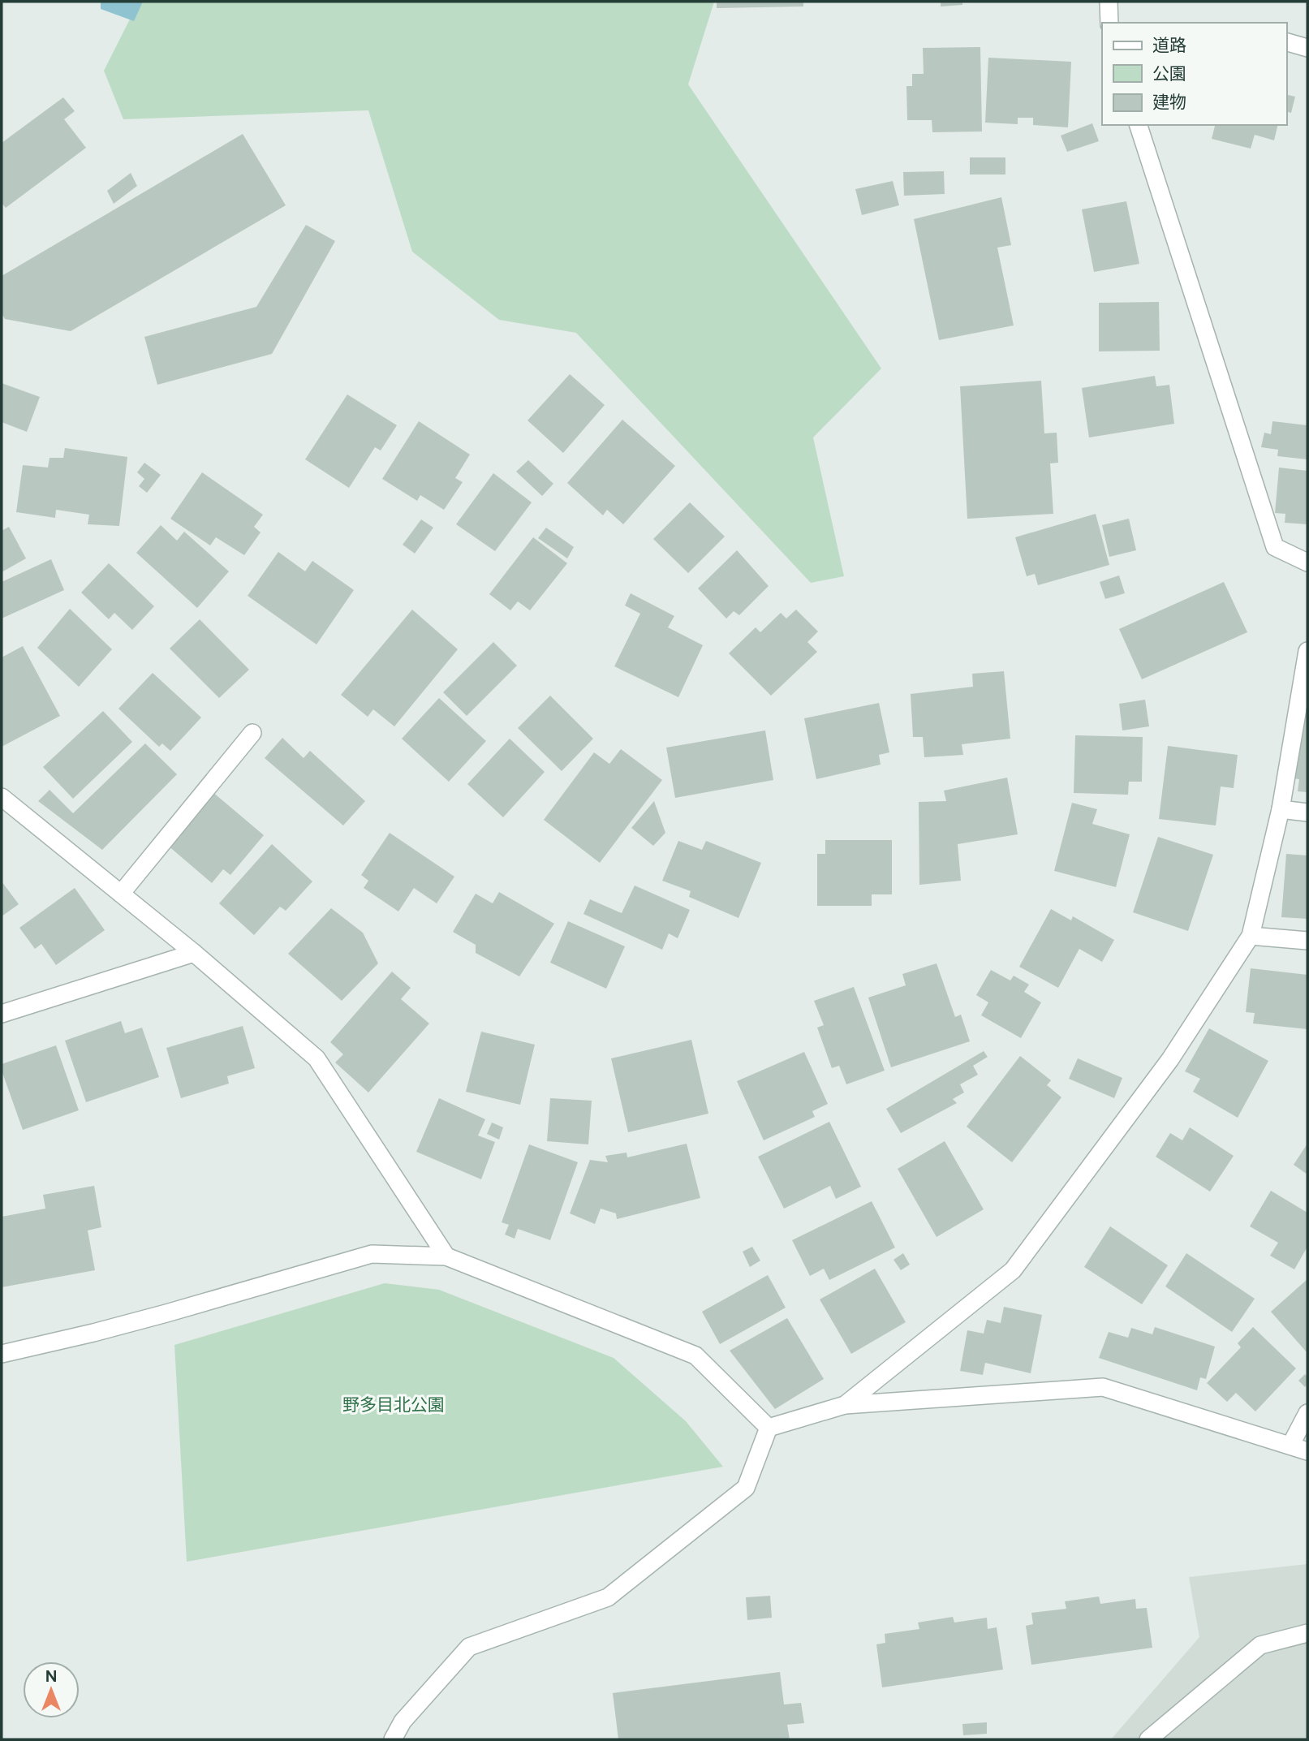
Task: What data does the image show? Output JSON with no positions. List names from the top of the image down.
{
  "parks": ["野多目北公園"],
  "legend": ["道路", "公園", "建物"],
  "north": "top"
}
